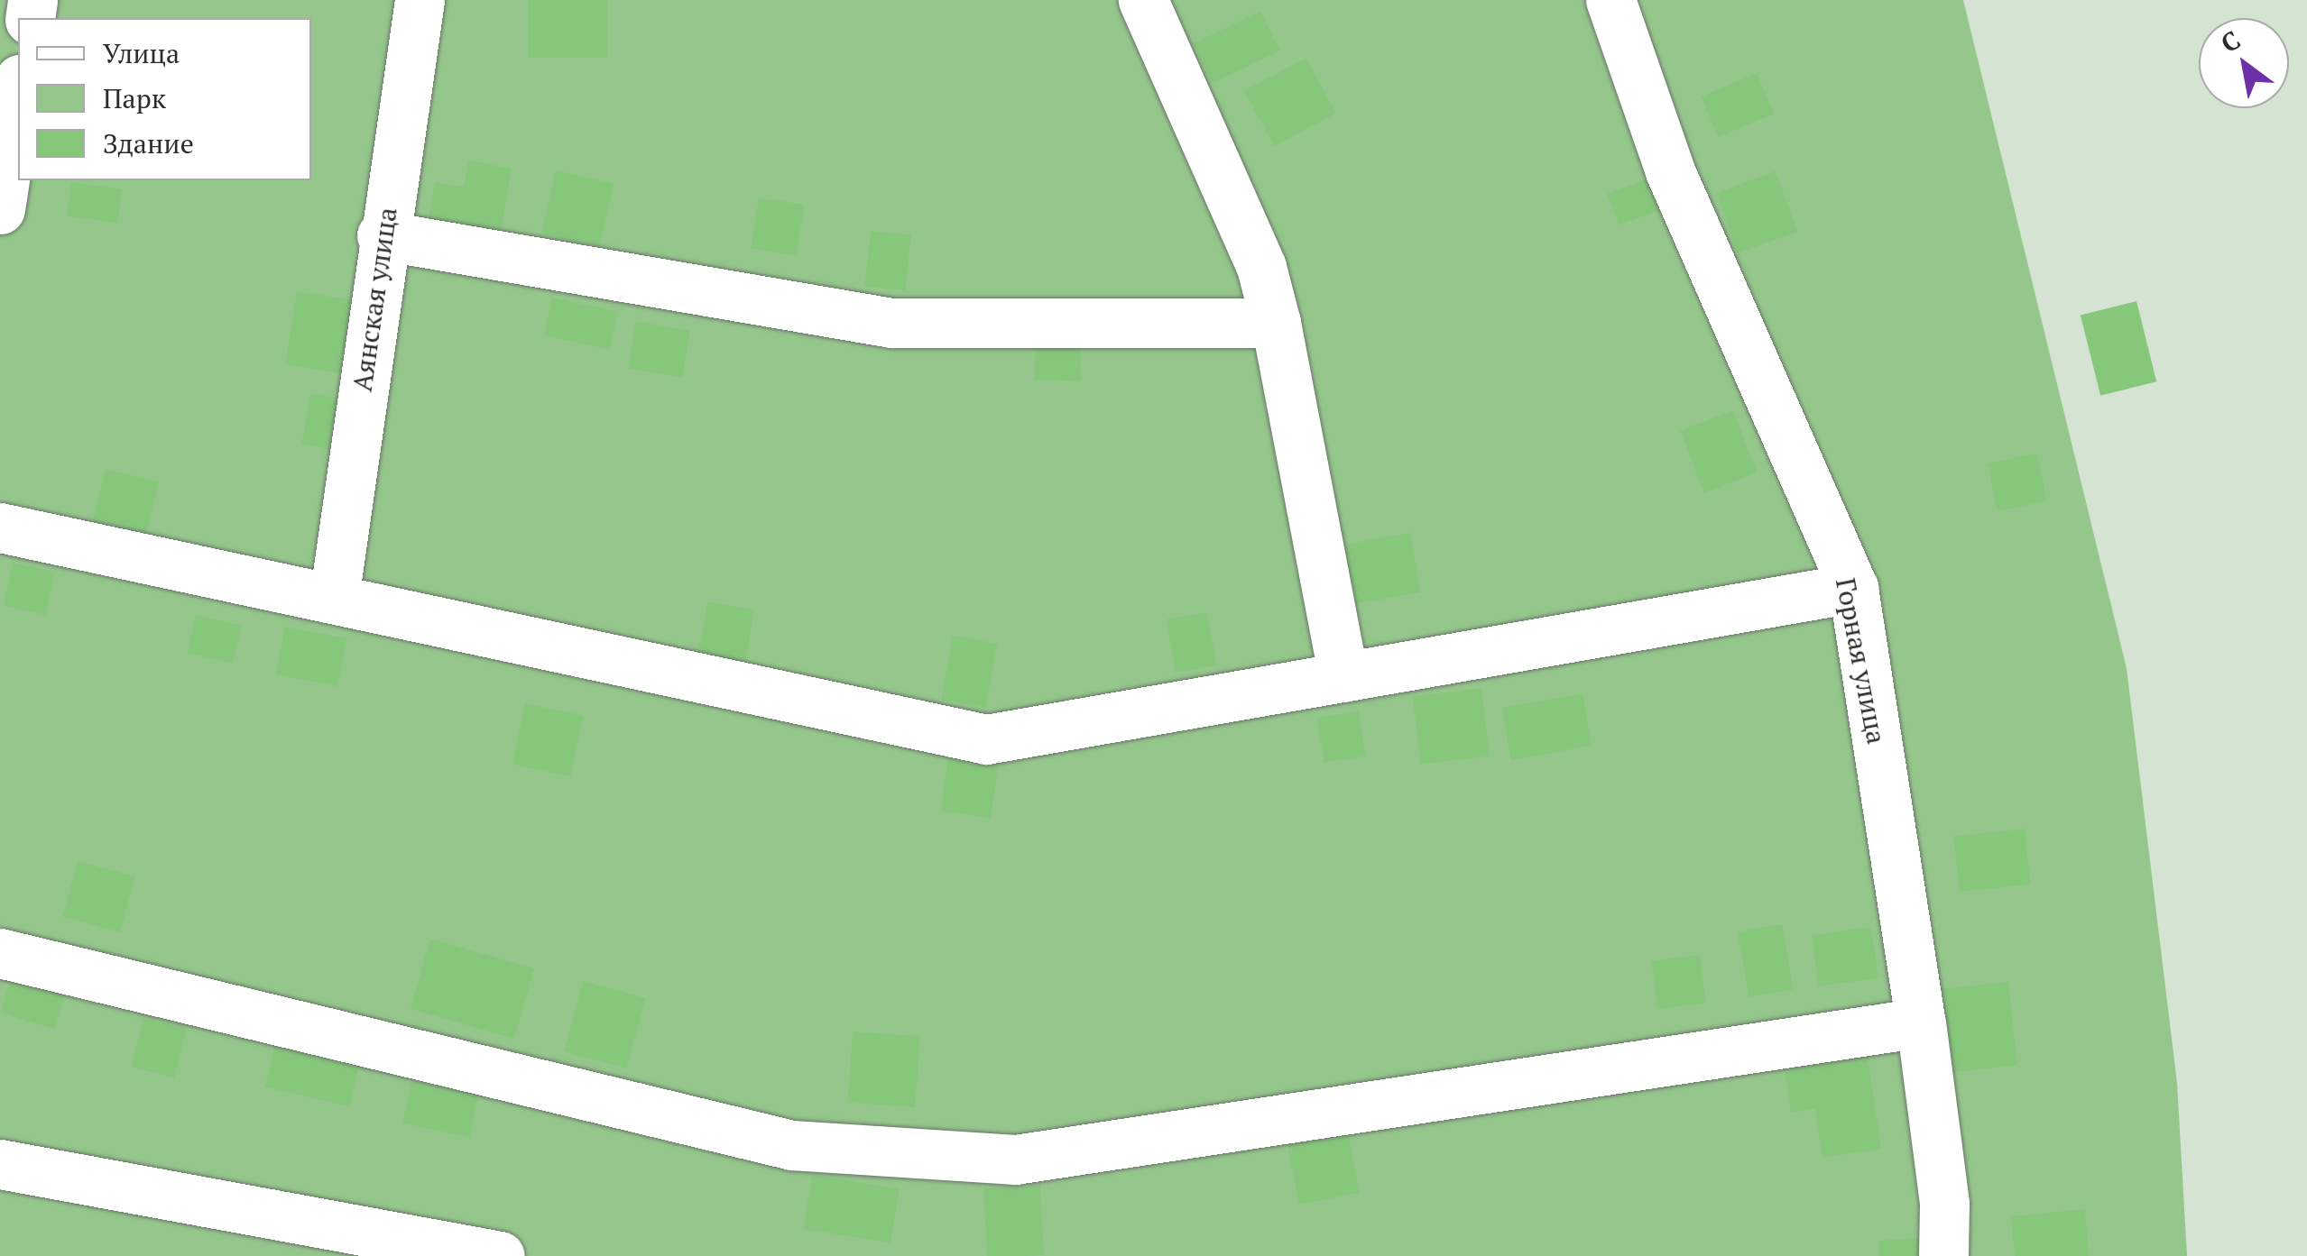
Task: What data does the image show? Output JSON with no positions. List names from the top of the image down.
{
  "streets": {
    "street": ["Аянская улица", "Горная улица"]
  },
  "legend": ["Улица", "Парк", "Здание"],
  "north": "top left"
}
